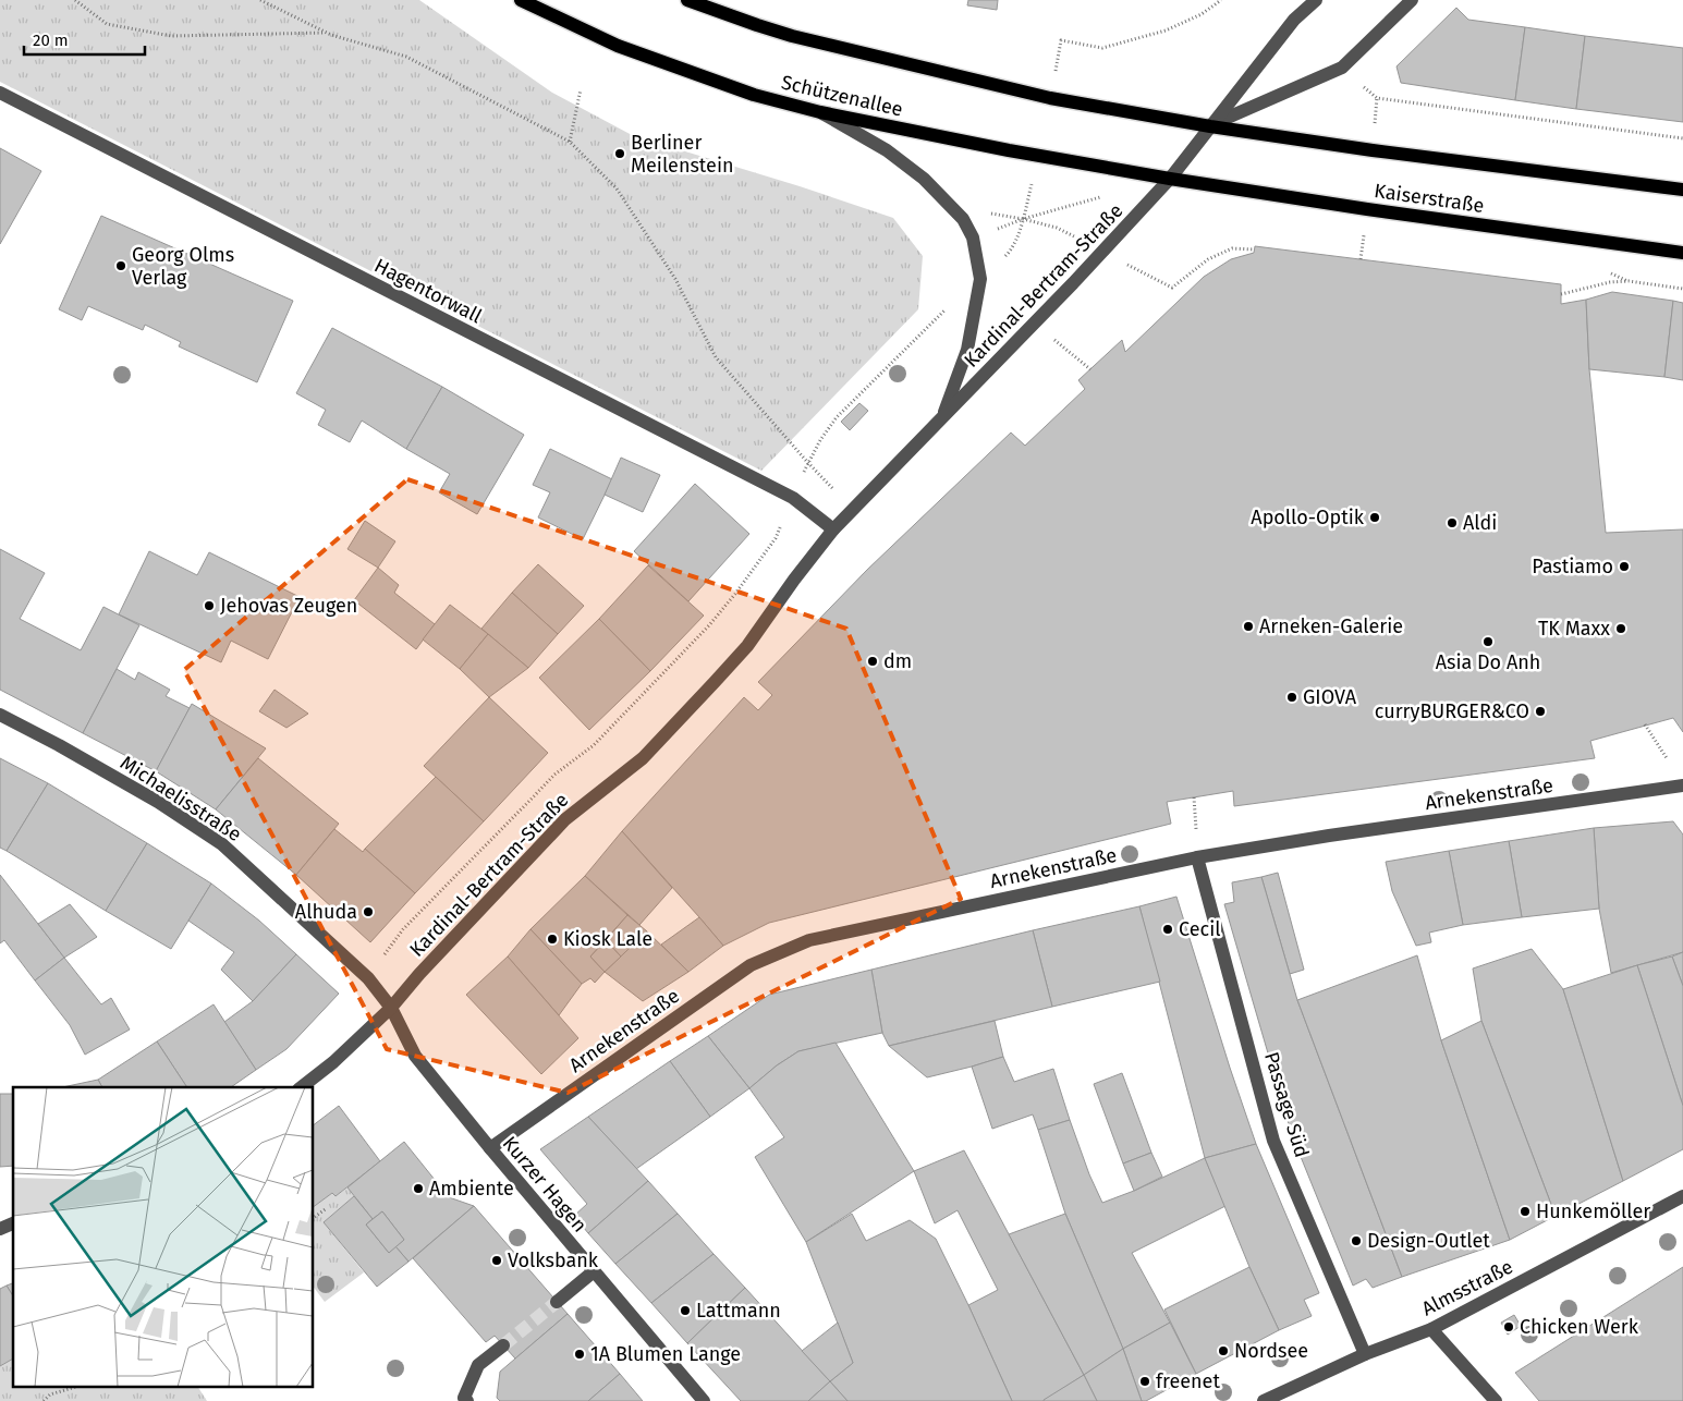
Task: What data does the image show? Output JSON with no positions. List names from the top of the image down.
{
  "streets": {
    "main road": ["Schützenallee", "Kaiserstraße"],
    "street": [
      "Kardinal-Bertram-Straße",
      "Hagentorwall",
      "Arnekenstraße",
      "Michaelisstraße",
      "Passage Süd",
      "Kurzer Hagen",
      "Almsstraße"
    ]
  },
  "crossings": [
    ["Schützenallee", "Kaiserstraße"],
    ["Schützenallee", "Kardinal-Bertram-Straße"],
    ["Kaiserstraße", "Kardinal-Bertram-Straße"],
    ["Kardinal-Bertram-Straße", "Hagentorwall"],
    ["Kardinal-Bertram-Straße", "Michaelisstraße"],
    ["Kardinal-Bertram-Straße", "Kurzer Hagen"],
    ["Arnekenstraße", "Passage Süd"],
    ["Arnekenstraße", "Kurzer Hagen"],
    ["Michaelisstraße", "Kurzer Hagen"],
    ["Passage Süd", "Almsstraße"]
  ],
  "places": [
    "Berliner Meilenstein",
    "Georg Olms Verlag",
    "Apollo-Optik",
    "Aldi",
    "Pastiamo",
    "Jehovas Zeugen",
    "Arneken-Galerie",
    "TK Maxx",
    "Asia Do Anh",
    "dm",
    "GIOVA",
    "curryBURGER&CO",
    "Alhuda",
    "Cecil",
    "Kiosk Lale",
    "Ambiente",
    "Hunkemöller",
    "Design-Outlet",
    "Volksbank",
    "Lattmann",
    "Chicken Werk",
    "Nordsee",
    "1A Blumen Lange",
    "freenet"
  ],
  "scale_bar": "20 m"
}
